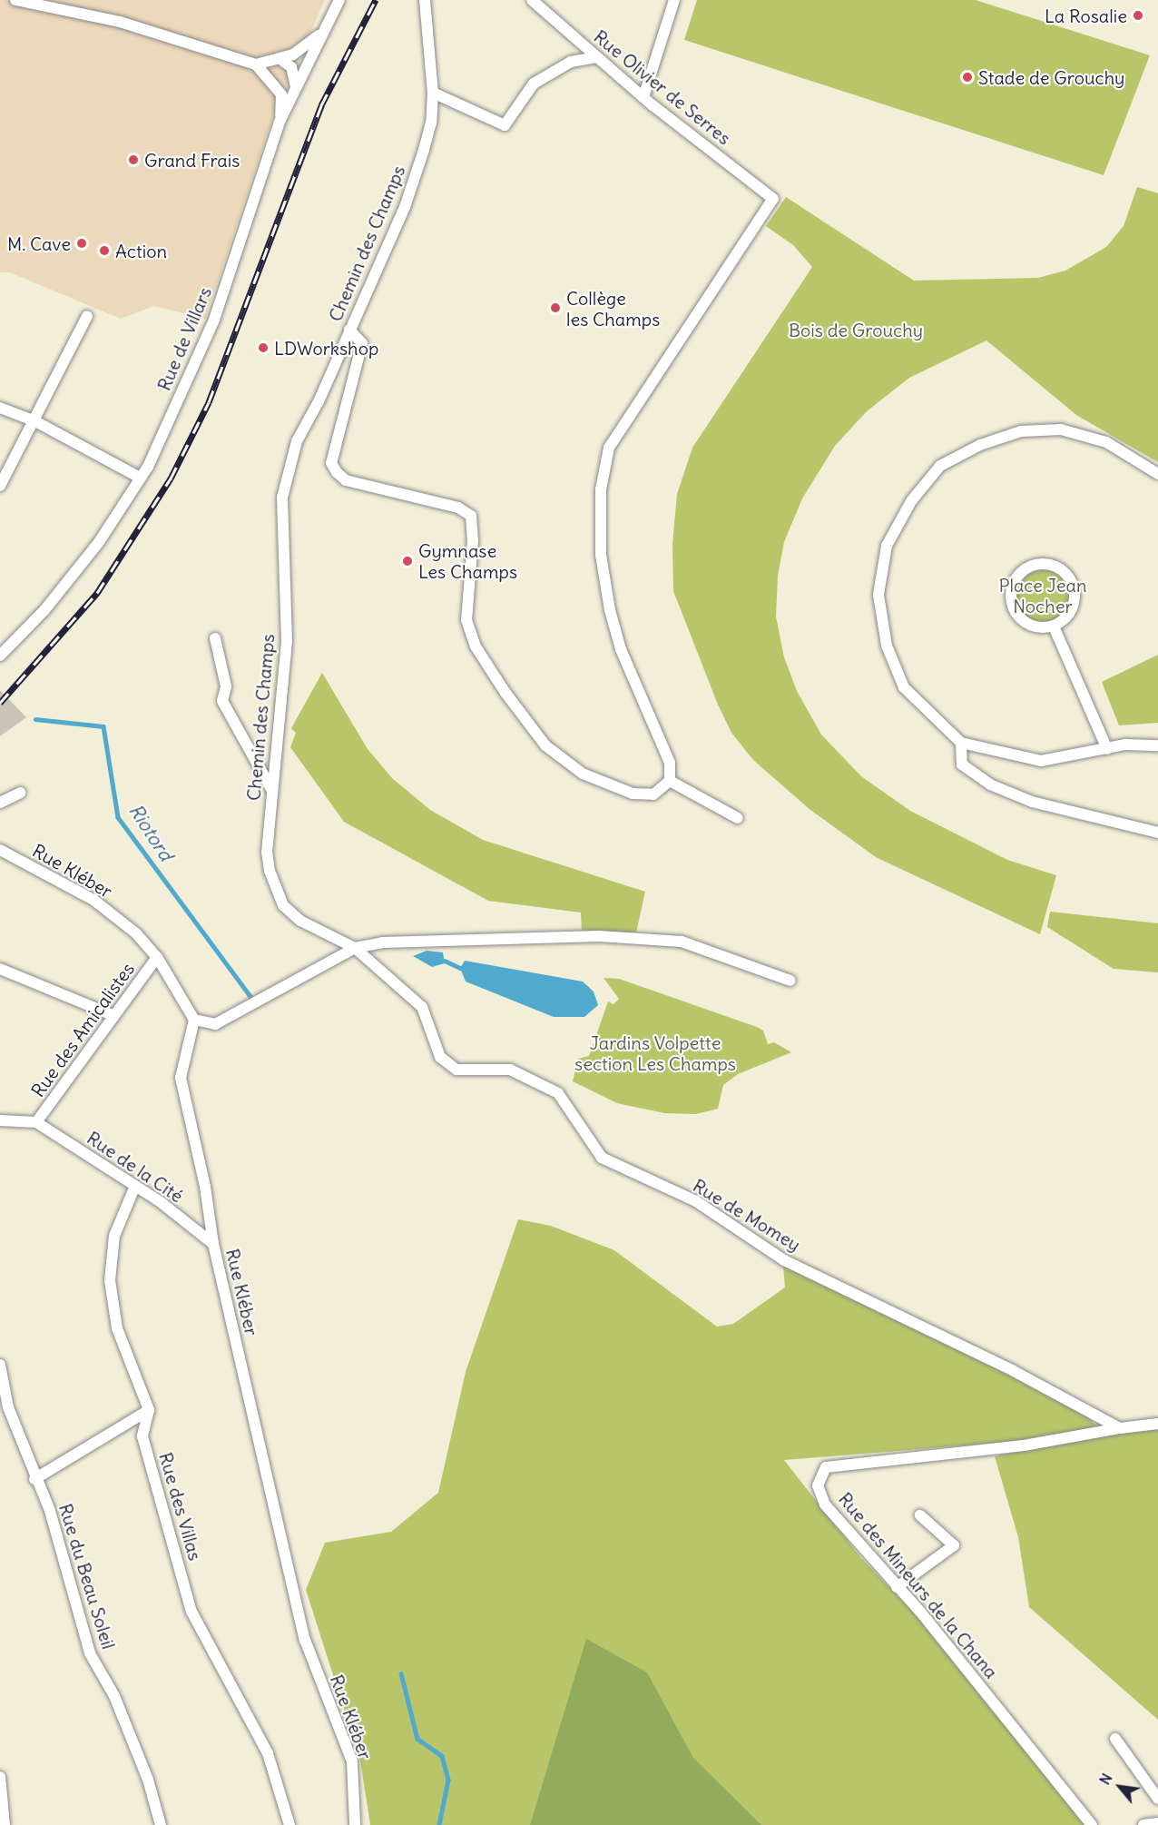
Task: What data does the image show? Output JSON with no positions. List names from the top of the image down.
{
  "streets": {
    "street": [
      "Rue Olivier de Serres",
      "Chemin des Champs",
      "Rue de Villars",
      "Rue Kléber",
      "Rue des Amicalistes",
      "Rue de la Cité",
      "Rue de Momey",
      "Rue des Villas",
      "Rue du Beau Soleil",
      "Rue des Mineurs de la Chana"
    ]
  },
  "crossings": [
    ["Chemin des Champs", "Rue de Momey"],
    ["Rue Kléber", "Rue des Amicalistes"],
    ["Rue Kléber", "Rue de la Cité"],
    ["Rue des Amicalistes", "Rue de la Cité"],
    ["Rue de Momey", "Rue des Mineurs de la Chana"]
  ],
  "water": ["Riotord"],
  "parks": ["Bois de Grouchy", "Place Jean Nocher", "Jardins Volpette section Les Champs"],
  "places": [
    "La Rosalie",
    "Stade de Grouchy",
    "Grand Frais",
    "M. Cave",
    "Action",
    "Collège les Champs",
    "LDWorkshop",
    "Gymnase Les Champs"
  ],
  "north": "top left"
}
